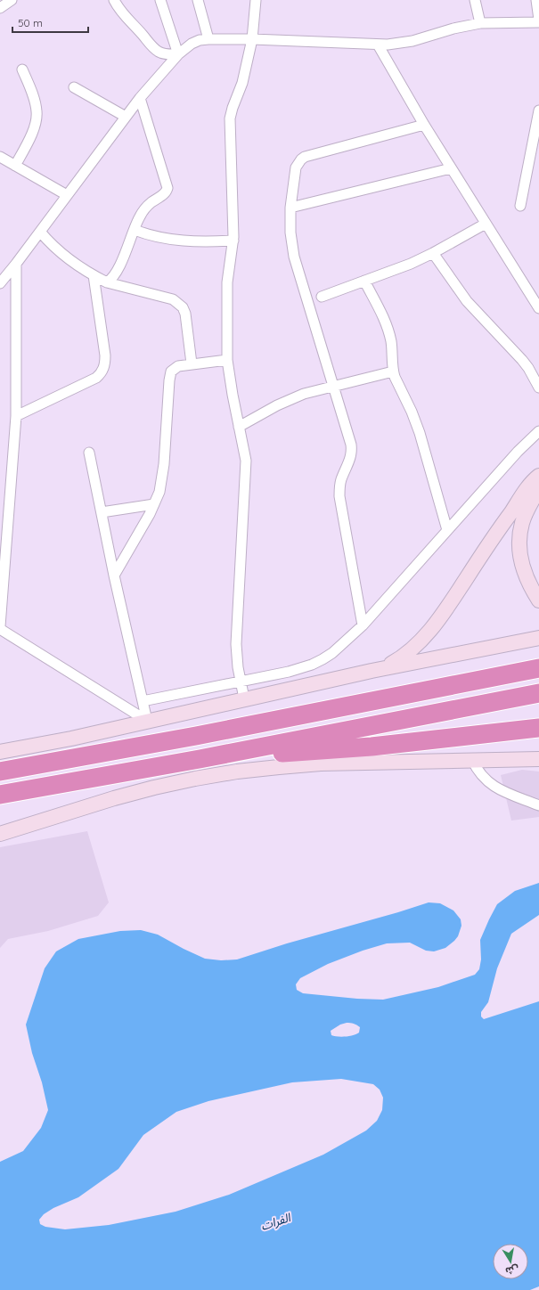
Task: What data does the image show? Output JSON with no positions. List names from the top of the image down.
{
  "water": ["الفرات"],
  "scale_bar": "50 m",
  "north": "bottom"
}
